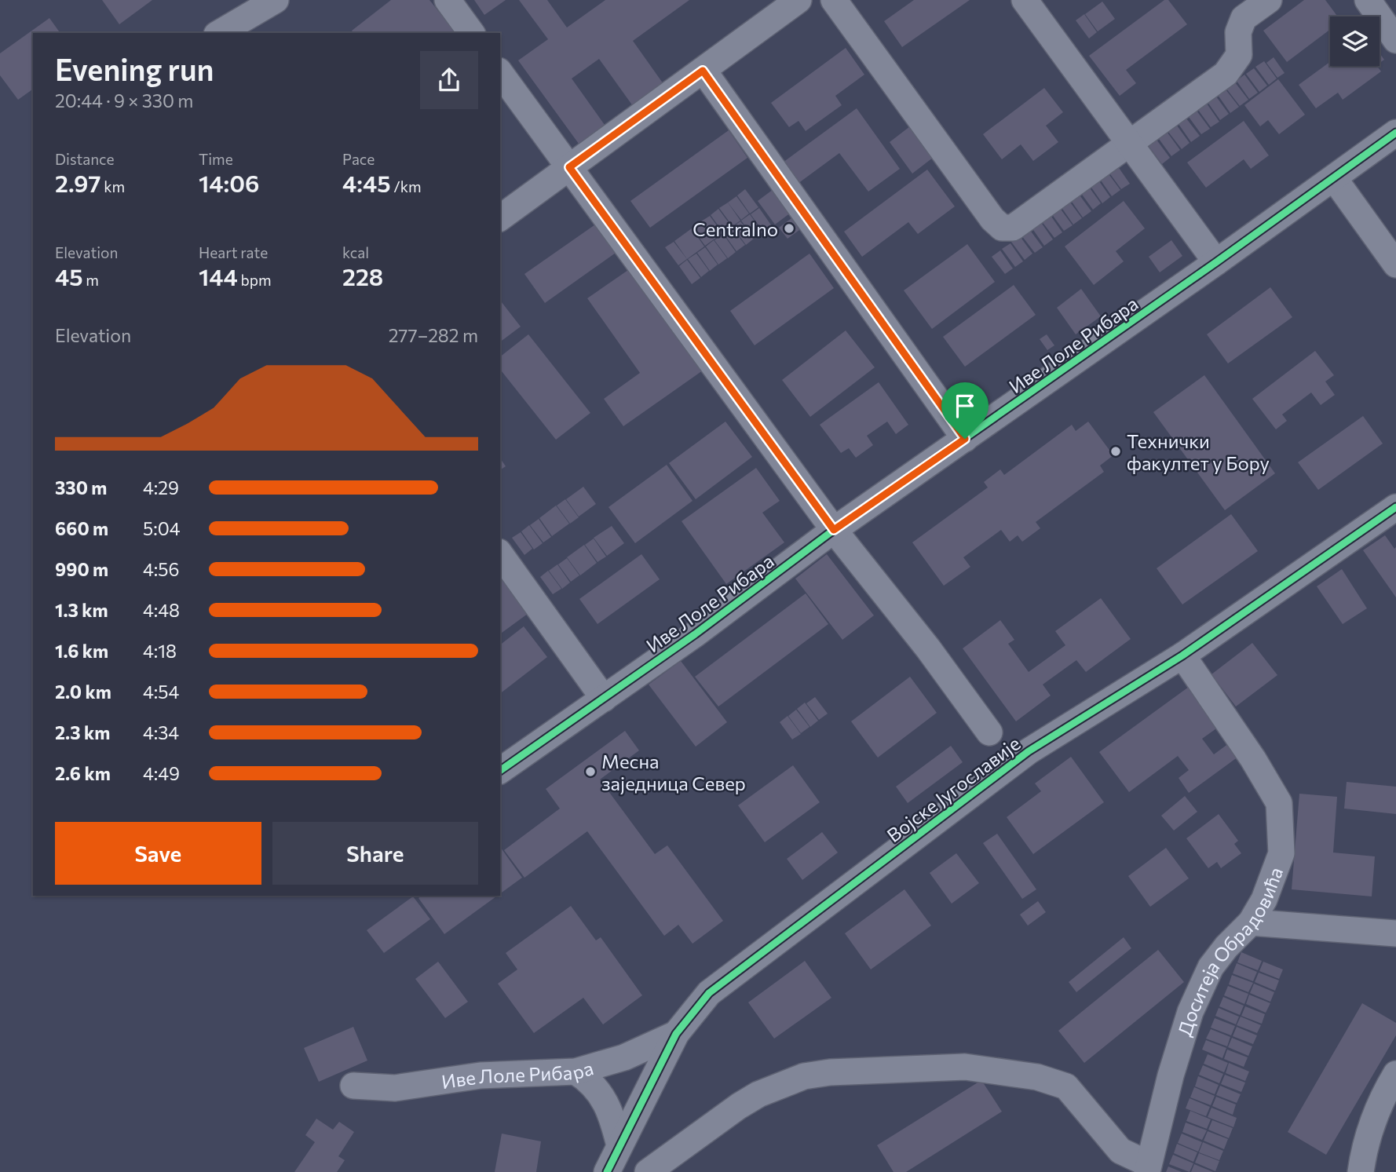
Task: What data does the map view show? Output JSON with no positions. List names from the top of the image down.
{
  "streets": {
    "street": ["Иве Лоле Рибара", "Војске Југославије", "Доситеја Обрадовића"]
  },
  "crossings": [
    ["Иве Лоле Рибара", "Војске Југославије"],
    ["Војске Југославије", "Доситеја Обрадовића"]
  ],
  "places": ["Centralno", "Технички факултет у Бору", "Месна заједница Север"],
  "page": {
    "heading": ["Evening run", "20:44 · 9 × 330 m"],
    "stats": [
      ["Distance", "2.97 km"],
      ["Time", "14:06"],
      ["Pace", "4:45 /km"],
      ["Elevation", "45 m"],
      ["Heart rate", "144 bpm"],
      ["kcal", "228"]
    ],
    "chart": ["Elevation", "277–282 m"],
    "list": [
      {
        "name": "330 m",
        "note": "4:29"
      },
      {
        "name": "660 m",
        "note": "5:04"
      },
      {
        "name": "990 m",
        "note": "4:56"
      },
      {
        "name": "1.3 km",
        "note": "4:48"
      },
      {
        "name": "1.6 km",
        "note": "4:18"
      },
      {
        "name": "2.0 km",
        "note": "4:54"
      },
      {
        "name": "2.3 km",
        "note": "4:34"
      },
      {
        "name": "2.6 km",
        "note": "4:49"
      }
    ],
    "buttons": ["Save", "Share"]
  }
}
